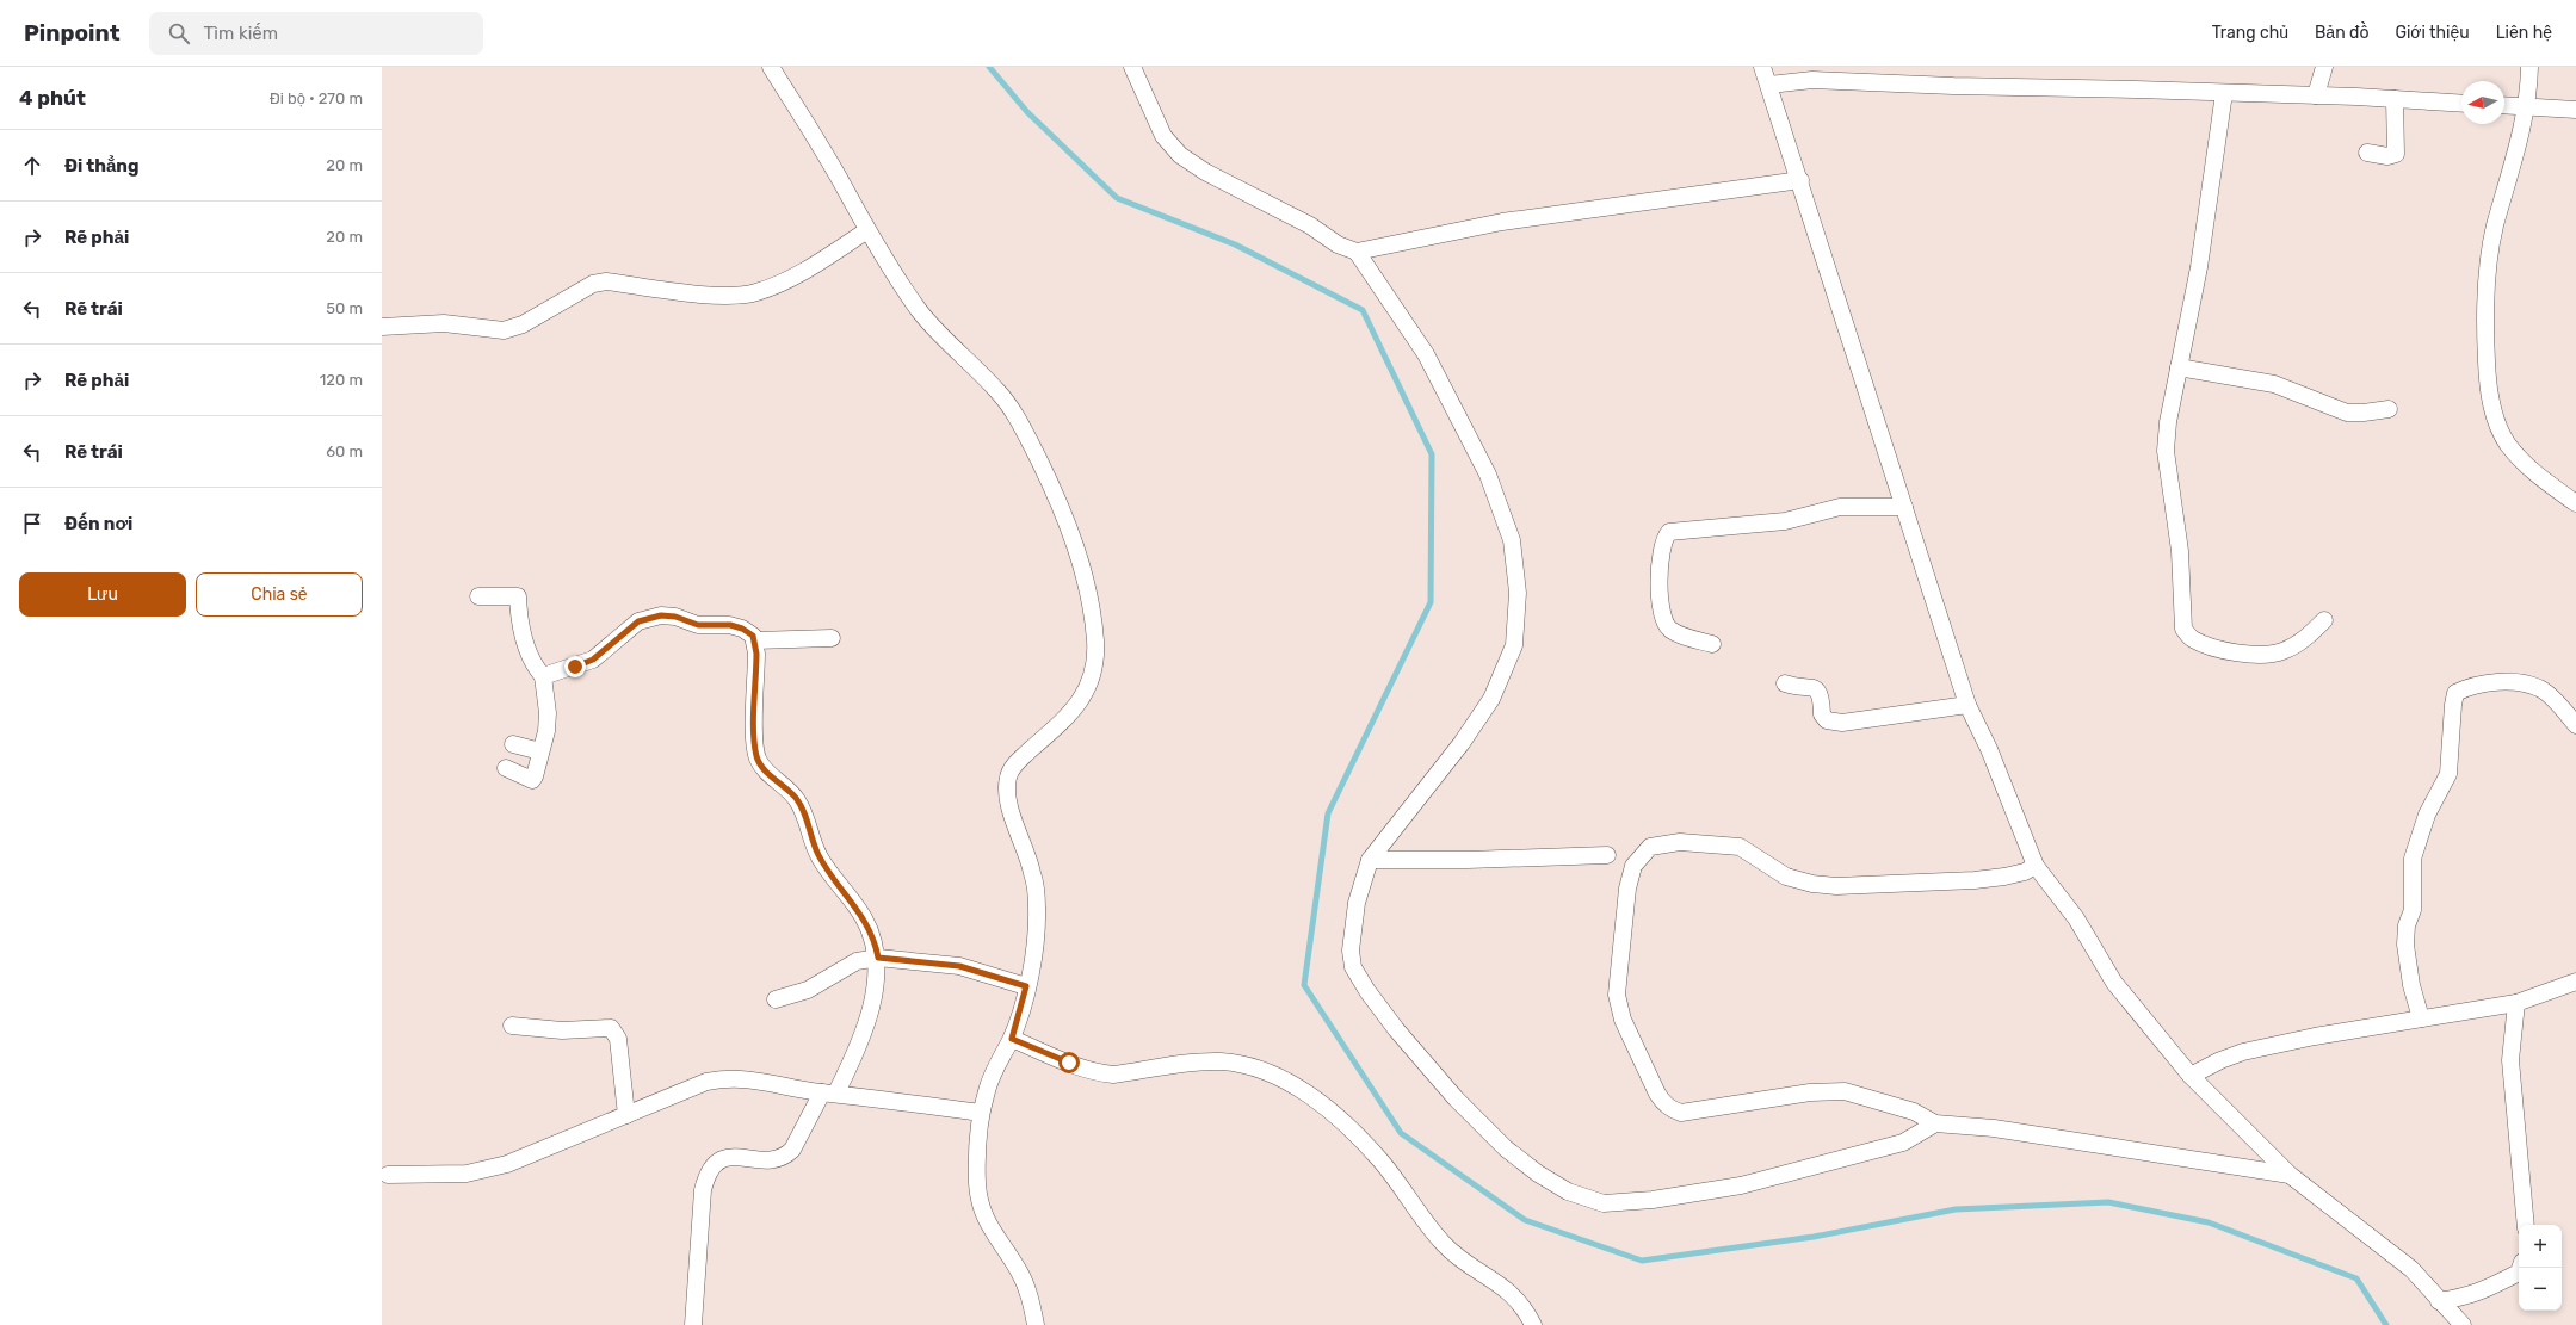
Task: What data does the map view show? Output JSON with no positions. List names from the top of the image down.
{
  "north": "left",
  "page": {
    "header": "Pinpoint",
    "search": "Tìm kiếm",
    "nav": [
      "Trang chủ",
      "Bản đồ",
      "Giới thiệu",
      "Liên hệ"
    ],
    "heading": ["4 phút", "Đi bộ · 270 m"],
    "list": [
      ["Đi thẳng", "20 m"],
      ["Rẽ phải", "20 m"],
      ["Rẽ trái", "50 m"],
      ["Rẽ phải", "120 m"],
      ["Rẽ trái", "60 m"],
      "Đến nơi"
    ],
    "buttons": ["Lưu", "Chia sẻ"],
    "map_buttons": ["+", "−"]
  }
}
